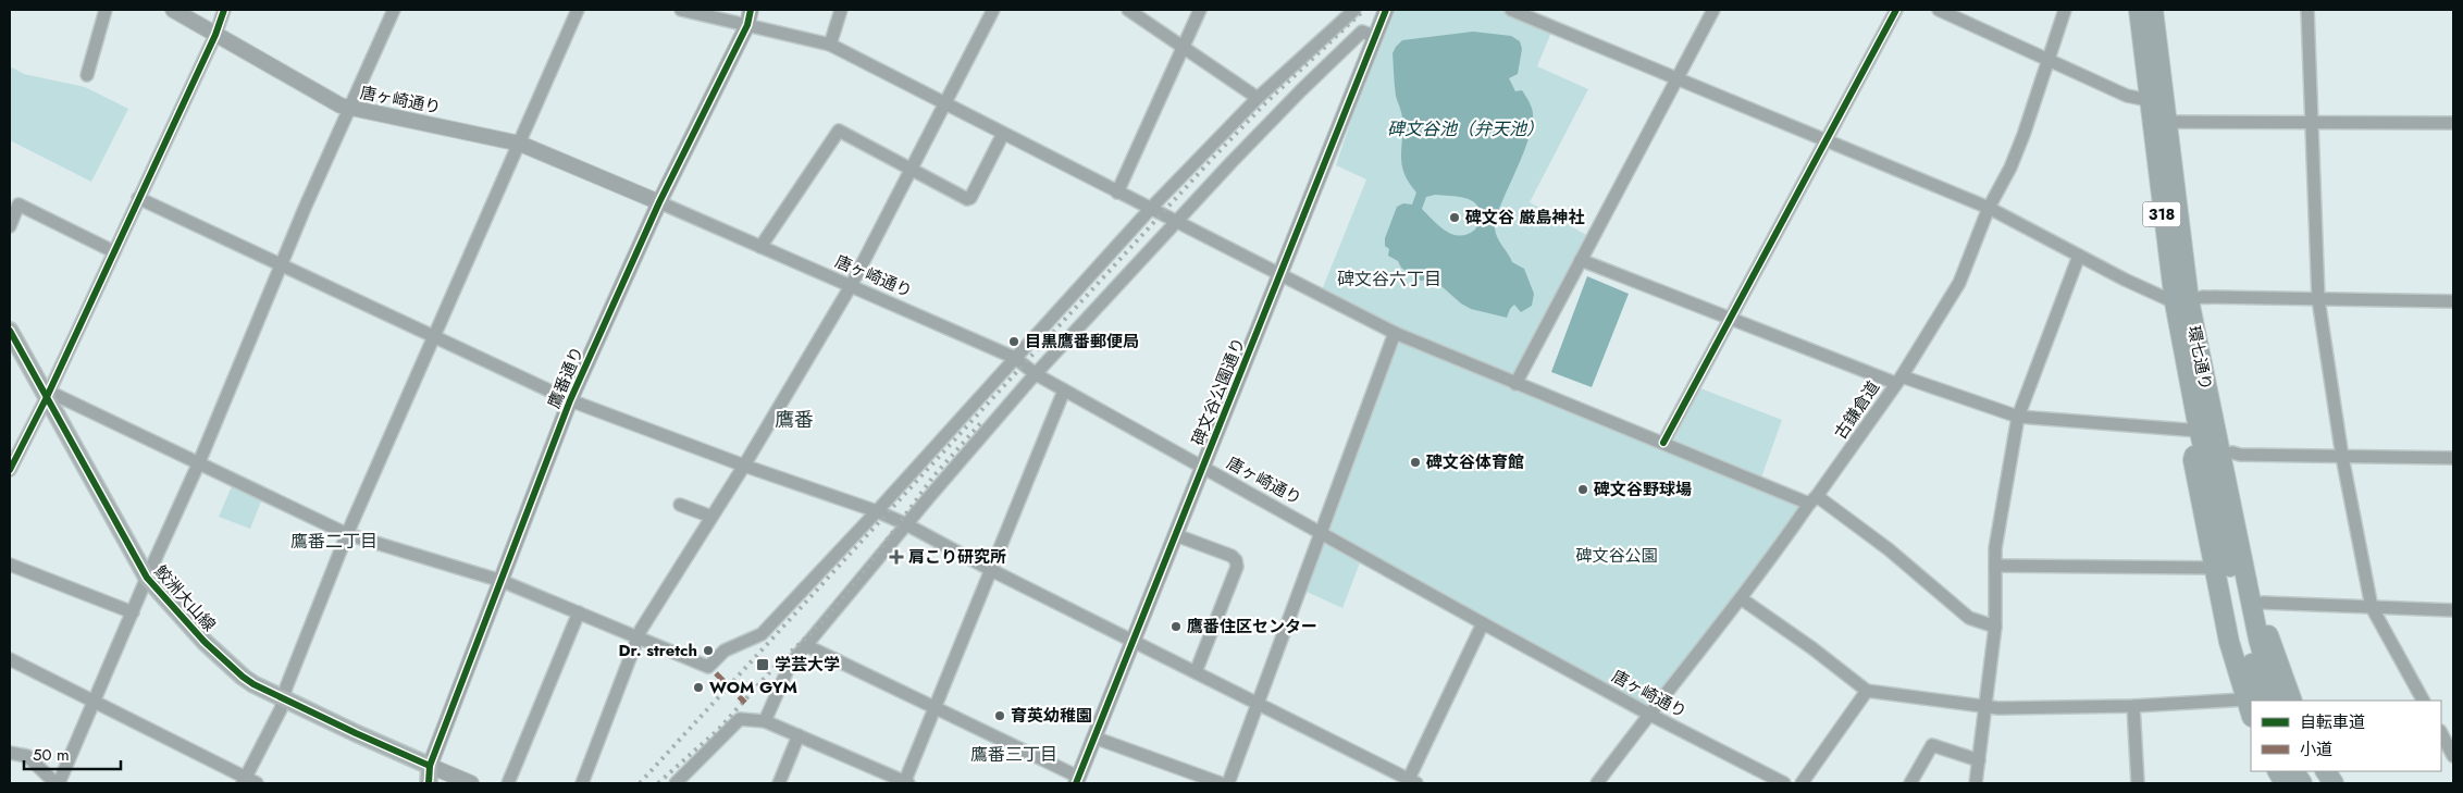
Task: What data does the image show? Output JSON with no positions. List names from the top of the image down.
{
  "streets": {
    "main road": ["318", "環七通り", "鮫洲大山線"],
    "street": [
      "唐ヶ崎通り",
      "鷹番通り",
      "碑文谷公園通り",
      "古鎌倉道"
    ]
  },
  "crossings": [
    ["唐ヶ崎通り", "鷹番通り"],
    ["唐ヶ崎通り", "碑文谷公園通り"],
    ["唐ヶ崎通り", "古鎌倉道"],
    ["鷹番通り", "鮫洲大山線"]
  ],
  "districts": [
    "碑文谷六丁目",
    "鷹番",
    "鷹番二丁目",
    "鷹番三丁目"
  ],
  "water": ["碑文谷池（弁天池）"],
  "parks": ["碑文谷公園"],
  "places": {
    "other": [
      "碑文谷 厳島神社",
      "目黒鷹番郵便局",
      "碑文谷体育館",
      "碑文谷野球場",
      "鷹番住区センター",
      "Dr. stretch",
      "WOM GYM",
      "育英幼稚園"
    ],
    "health": ["肩こり研究所"],
    "transit": ["学芸大学"]
  },
  "legend": ["自転車道", "小道"],
  "scale_bar": "50 m"
}
